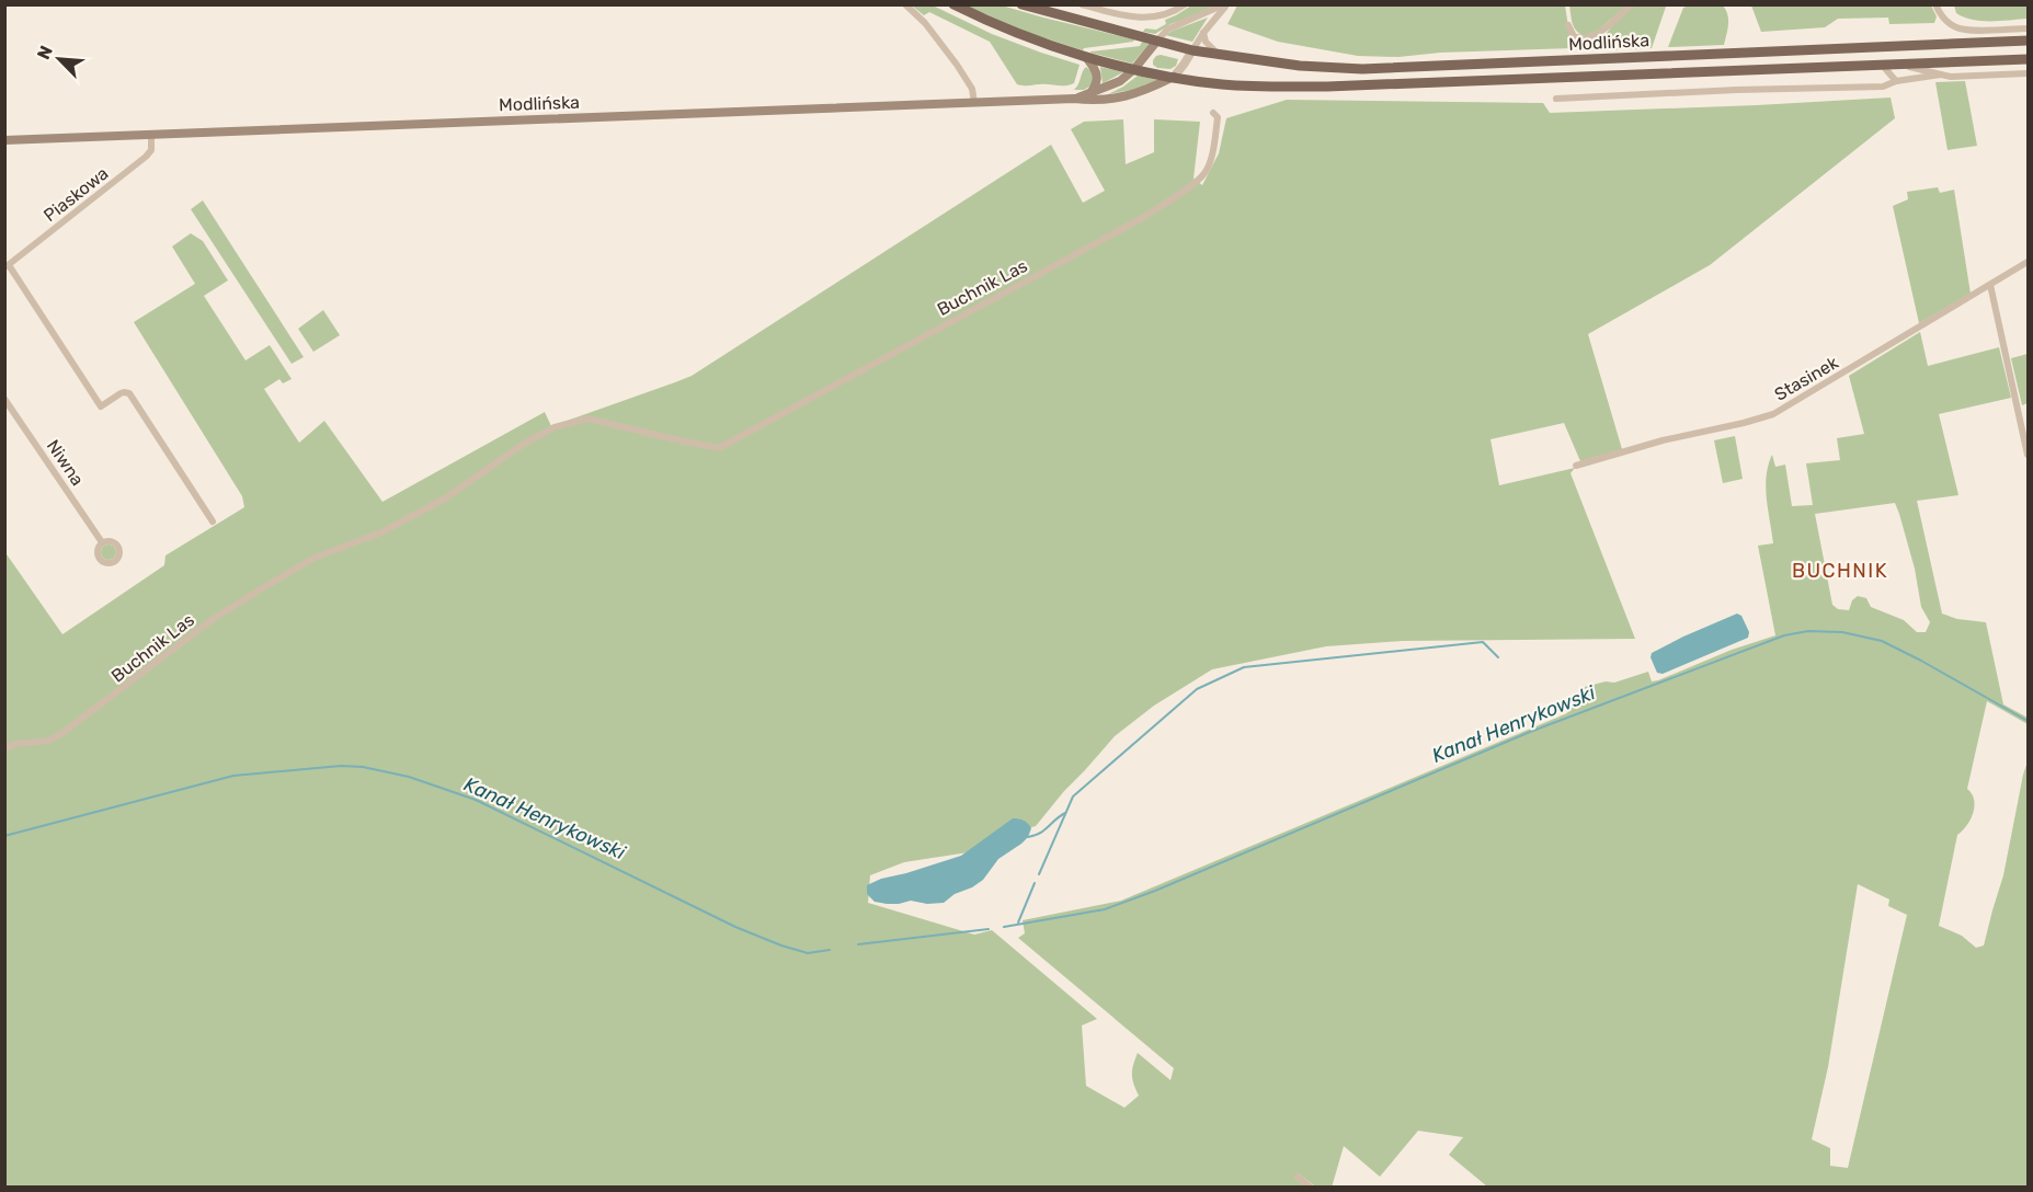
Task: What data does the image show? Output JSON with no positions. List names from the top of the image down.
{
  "streets": {
    "main road": ["Modlińska"],
    "street": [
      "Piaskowa",
      "Buchnik Las",
      "Stasinek",
      "Niwna"
    ]
  },
  "crossings": [
    ["Modlińska", "Piaskowa"]
  ],
  "districts": ["BUCHNIK"],
  "water": ["Kanał Henrykowski"],
  "north": "top left"
}
